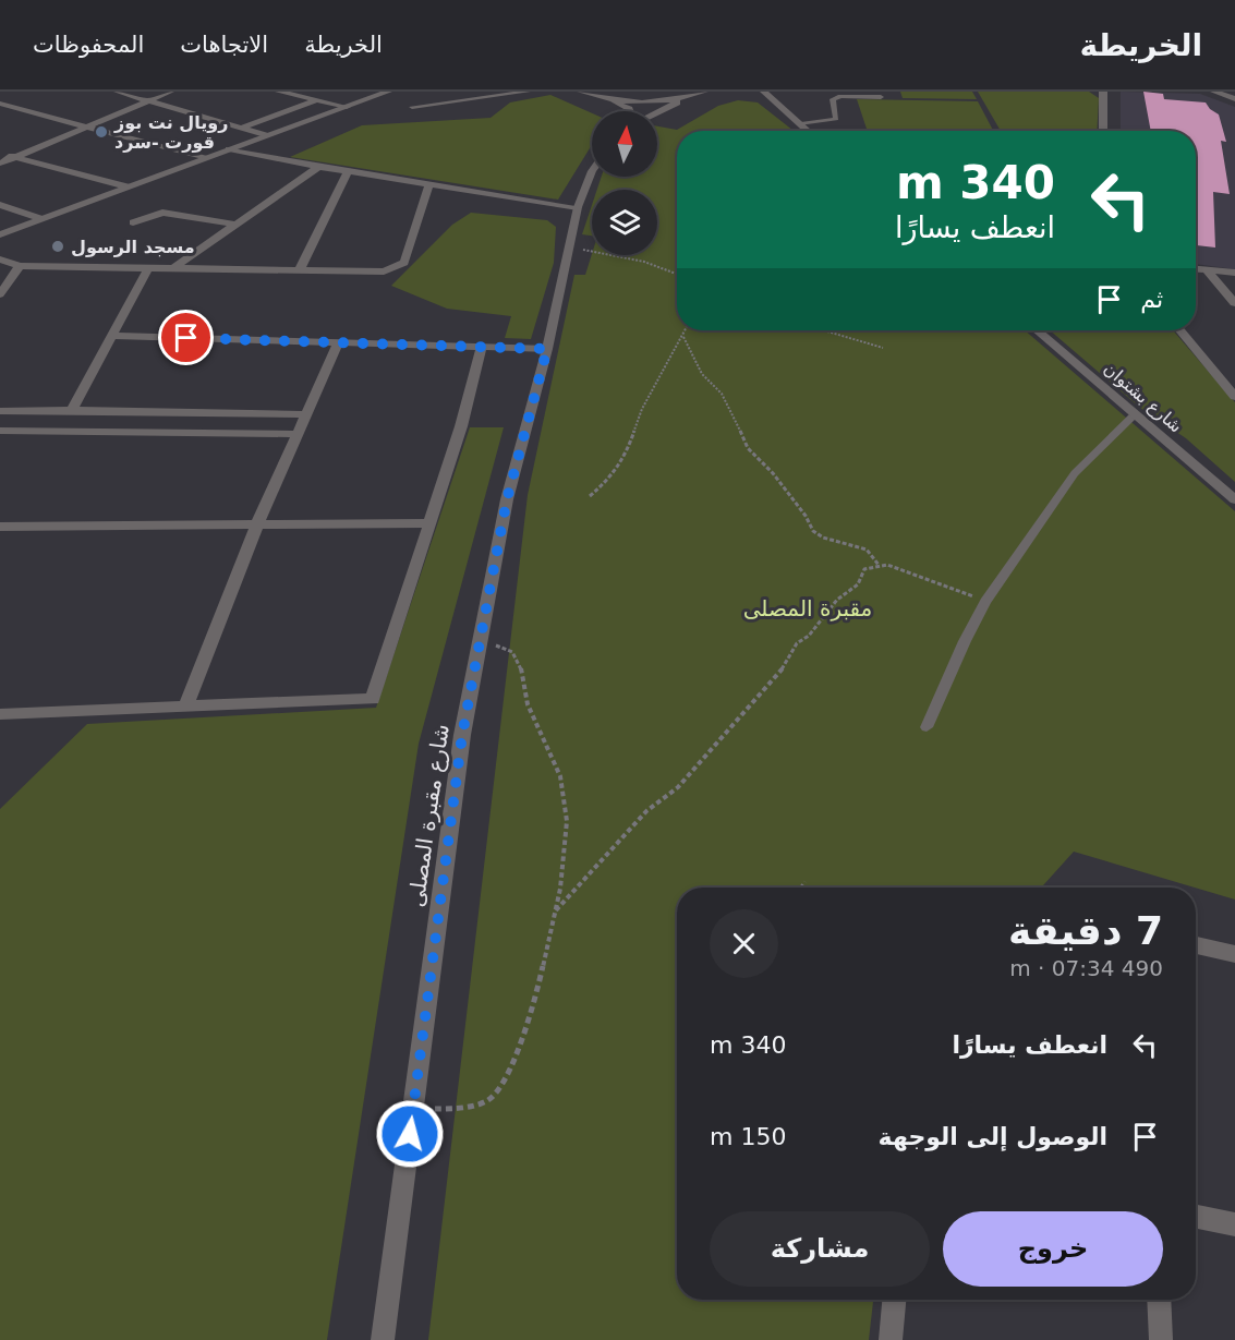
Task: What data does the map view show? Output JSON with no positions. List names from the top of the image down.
{
  "streets": {
    "street": ["شارع بشتوان", "شارع مقبرة المصلى"]
  },
  "parks": ["مقبرة المصلى"],
  "places": ["رويال نت بوز قورت -سرد", "مسجد الرسول"],
  "north": "top",
  "page": {
    "header": "الخريطة",
    "nav": ["الخريطة", "الاتجاهات", "المحفوظات"],
    "turn": ["340 m", "انعطف يسارًا"],
    "then": "ثم",
    "heading": ["7 دقيقة", "490 m · 07:34"],
    "list": [
      {
        "name": "انعطف يسارًا",
        "value": "340 m"
      },
      {
        "name": "الوصول إلى الوجهة",
        "value": "150 m"
      }
    ],
    "buttons": ["خروج", "مشاركة"]
  }
}
